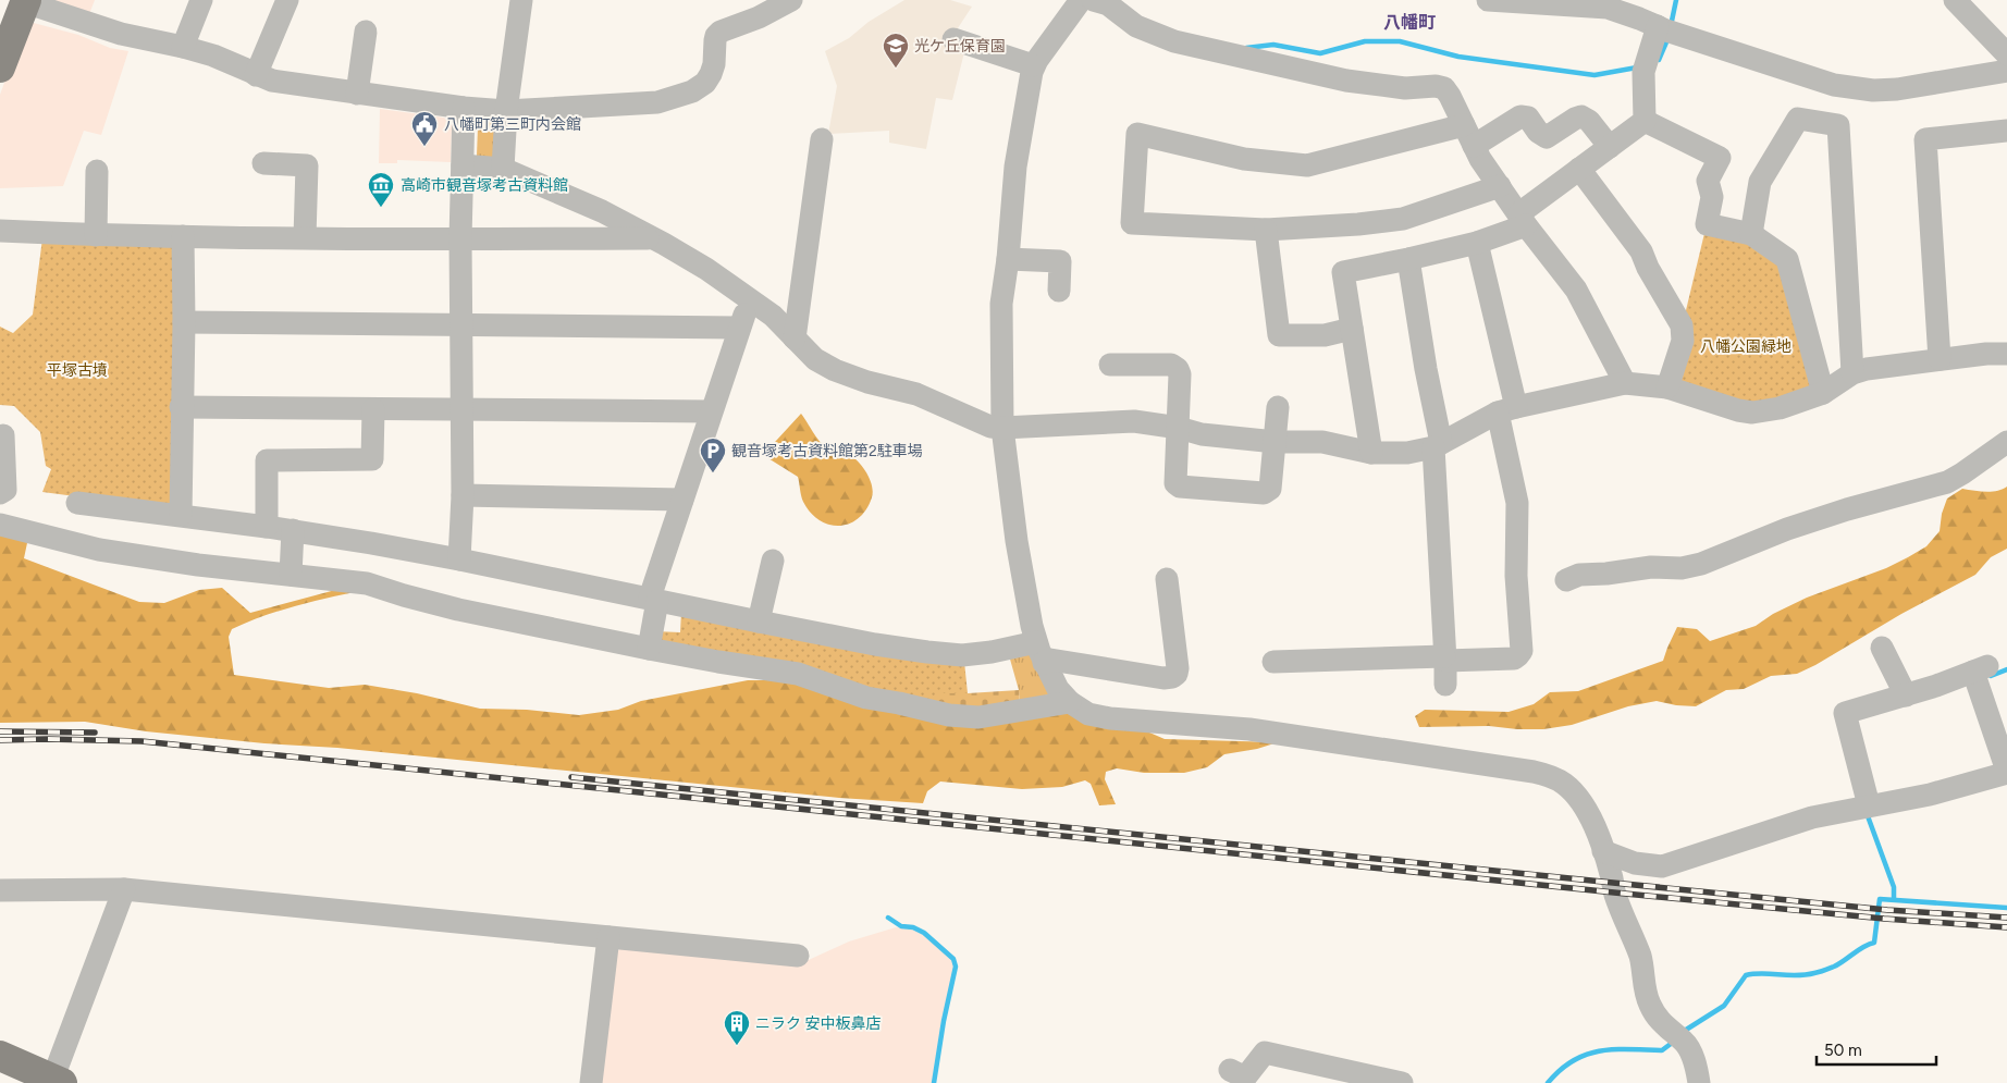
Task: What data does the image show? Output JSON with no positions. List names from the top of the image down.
{
  "districts": ["八幡町"],
  "parks": ["八幡公園緑地", "平塚古墳"],
  "places": {
    "school or university": ["光ケ丘保育園"],
    "public building": ["八幡町第三町内会館"],
    "museum": ["高崎市観音塚考古資料館"],
    "parking": ["観音塚考古資料館第2駐車場"],
    "building": ["ニラク 安中板鼻店"]
  },
  "scale_bar": "50 m"
}
